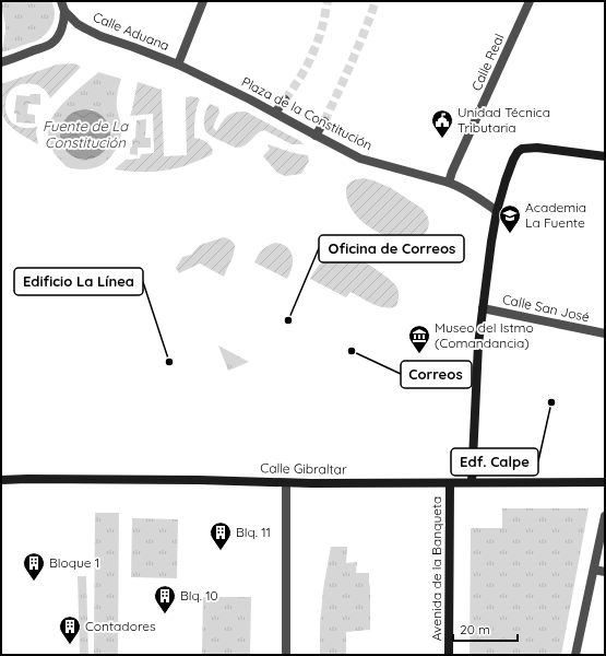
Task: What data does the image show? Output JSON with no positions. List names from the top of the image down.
{
  "streets": {
    "main road": ["Calle Gibraltar", "Avenida de la Banqueta"],
    "street": [
      "Calle Aduana",
      "Calle Real",
      "Plaza de la Constitución",
      "Calle San José"
    ]
  },
  "crossings": [
    ["Calle Aduana", "Plaza de la Constitución"],
    ["Calle Real", "Plaza de la Constitución"],
    ["Calle Gibraltar", "Avenida de la Banqueta"]
  ],
  "water": ["Fuente de La Constitución"],
  "places": {
    "public building": ["Unidad Técnica Tributaria"],
    "school or university": ["Academia La Fuente"],
    "other": [
      "Oficina de Correos",
      "Correos",
      "Edificio La Línea",
      "Edf. Calpe"
    ],
    "museum": ["Museo del Istmo (Comandancia)"],
    "building": [
      "Blq. 11",
      "Bloque 1",
      "Blq. 10",
      "Contadores"
    ]
  },
  "scale_bar": "20 m"
}
